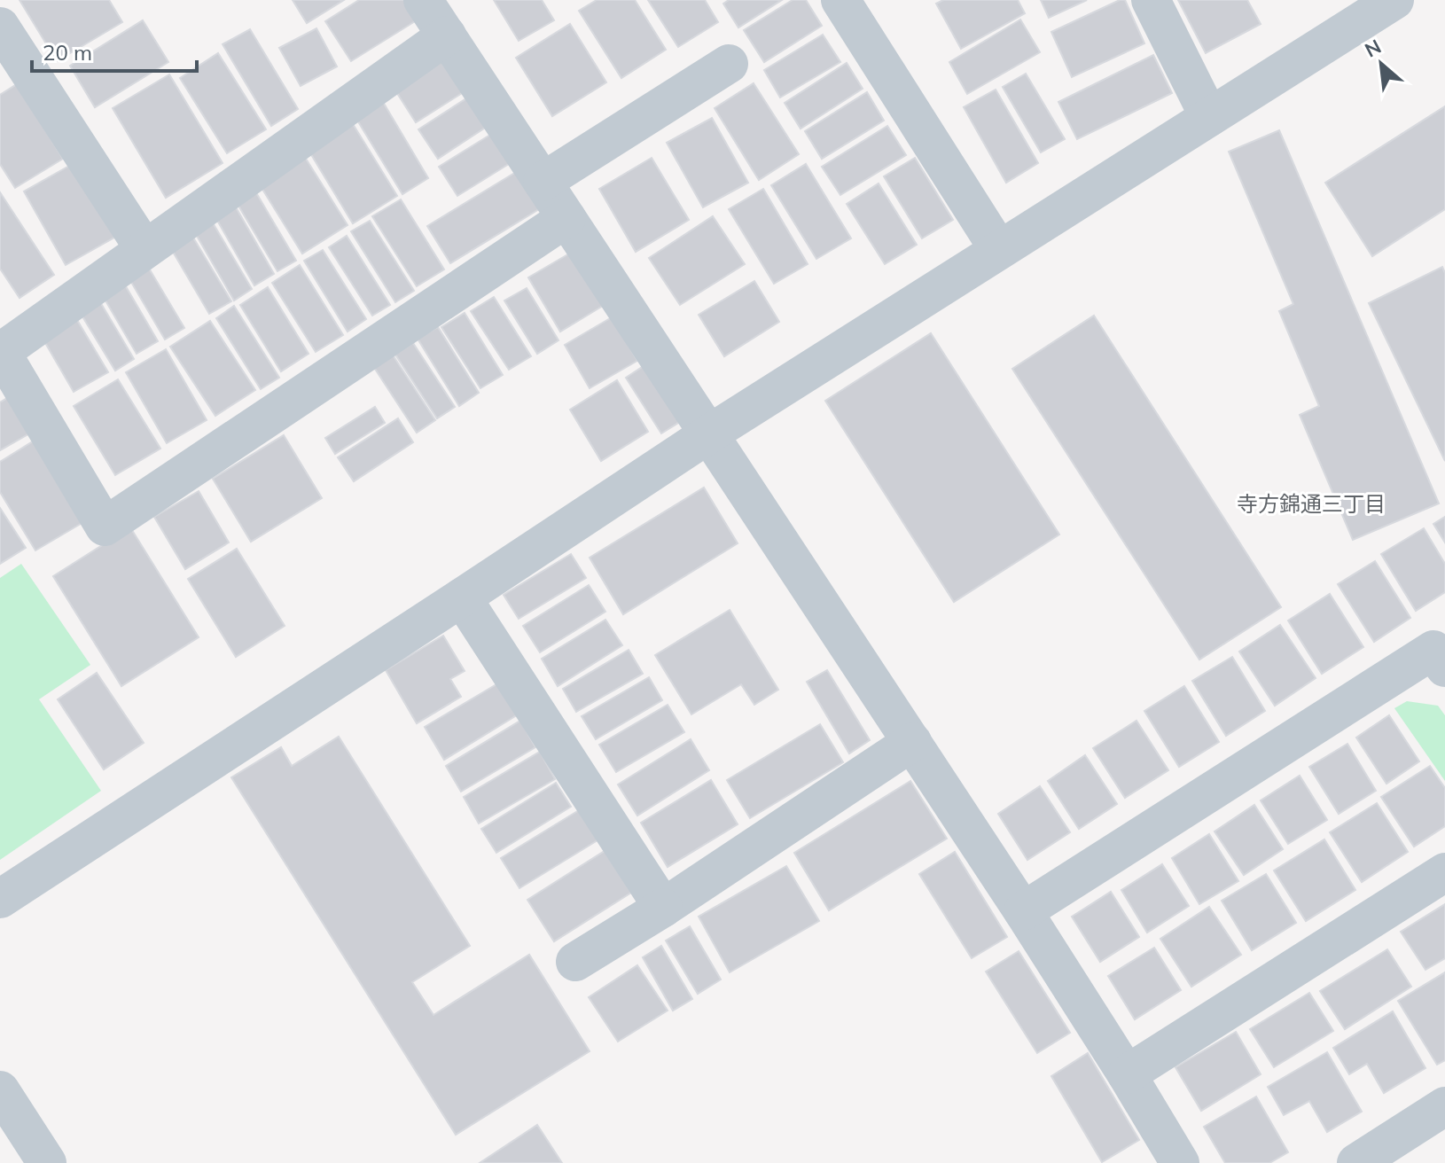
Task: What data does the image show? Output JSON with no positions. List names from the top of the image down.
{
  "districts": ["寺方錦通三丁目"],
  "scale_bar": "20 m",
  "north": "top left"
}
